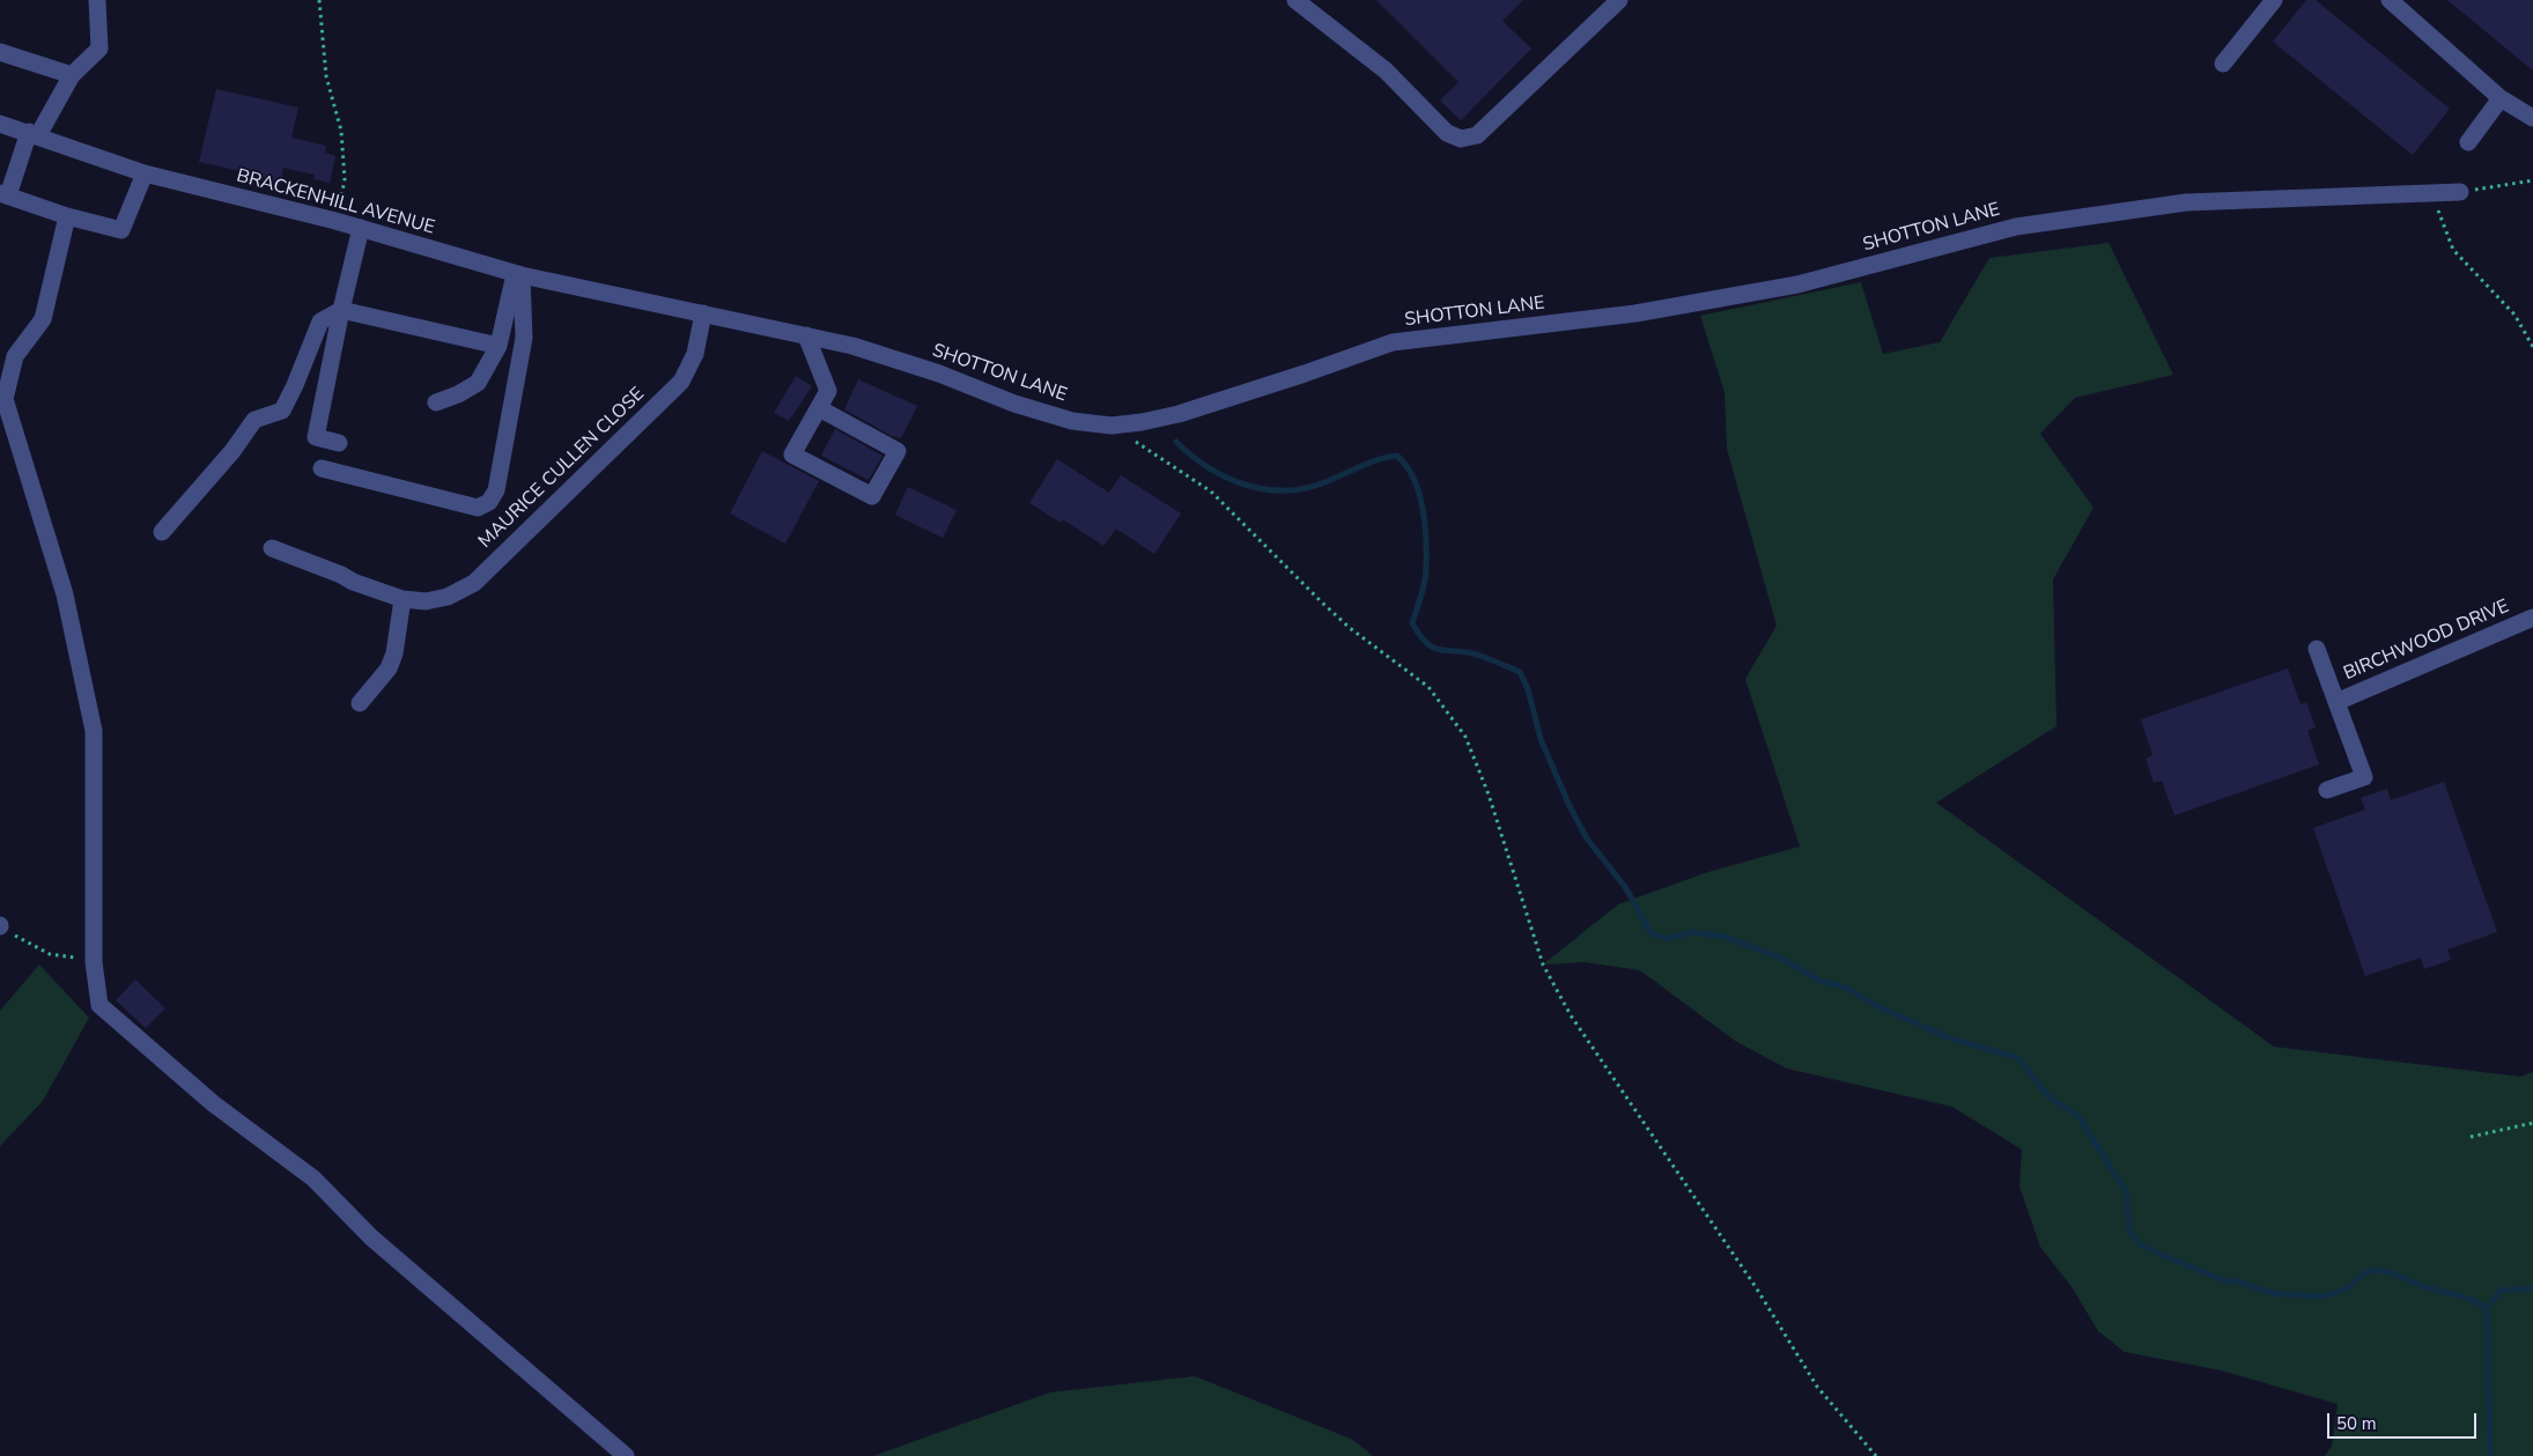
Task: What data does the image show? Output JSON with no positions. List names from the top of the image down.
{
  "streets": {
    "street": [
      "BRACKENHILL AVENUE",
      "SHOTTON LANE",
      "MAURICE CULLEN CLOSE",
      "BIRCHWOOD DRIVE"
    ]
  },
  "crossings": [
    ["BRACKENHILL AVENUE", "SHOTTON LANE"],
    ["SHOTTON LANE", "MAURICE CULLEN CLOSE"]
  ],
  "scale_bar": "50 m"
}
